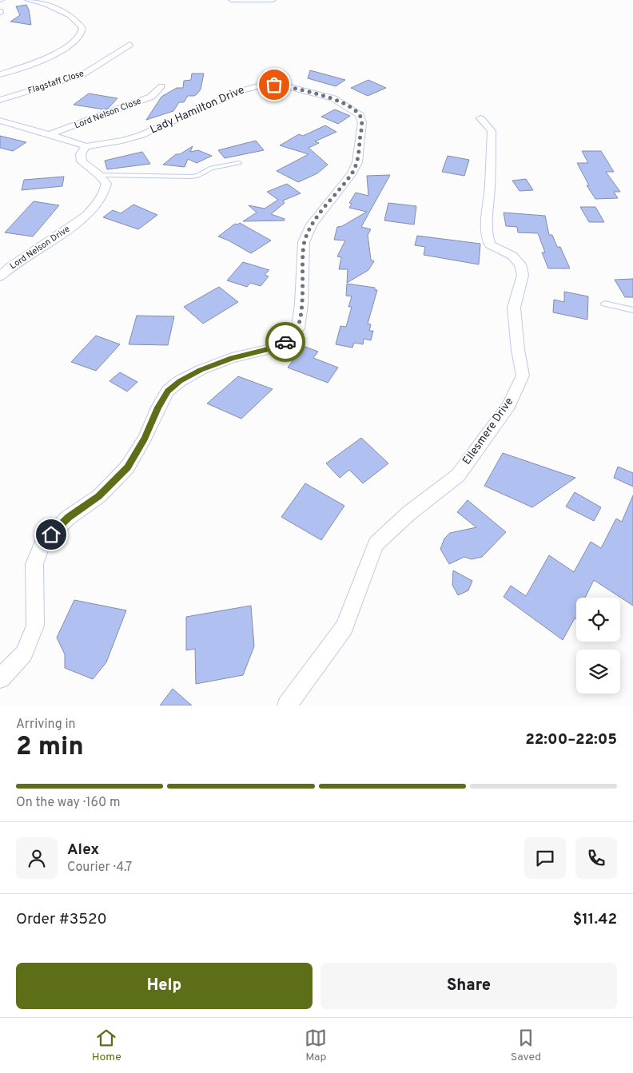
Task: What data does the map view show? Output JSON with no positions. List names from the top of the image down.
{
  "streets": {
    "street": [
      "Flagstaff Close",
      "Lady Hamilton Drive",
      "Lord Nelson Close",
      "Lord Nelson Drive",
      "Ellesmere Drive"
    ]
  },
  "crossings": [
    ["Lady Hamilton Drive", "Lord Nelson Close"]
  ],
  "page": {
    "heading": ["2 min", "Arriving in", "22:00–22:05"],
    "panel": [
      "Alex",
      "Courier · 4.7",
      "Order #3520",
      "$11.42"
    ],
    "bar": "On the way · 160 m",
    "buttons": ["Help", "Share"],
    "tabs": ["Home", "Map", "Saved"]
  }
}
